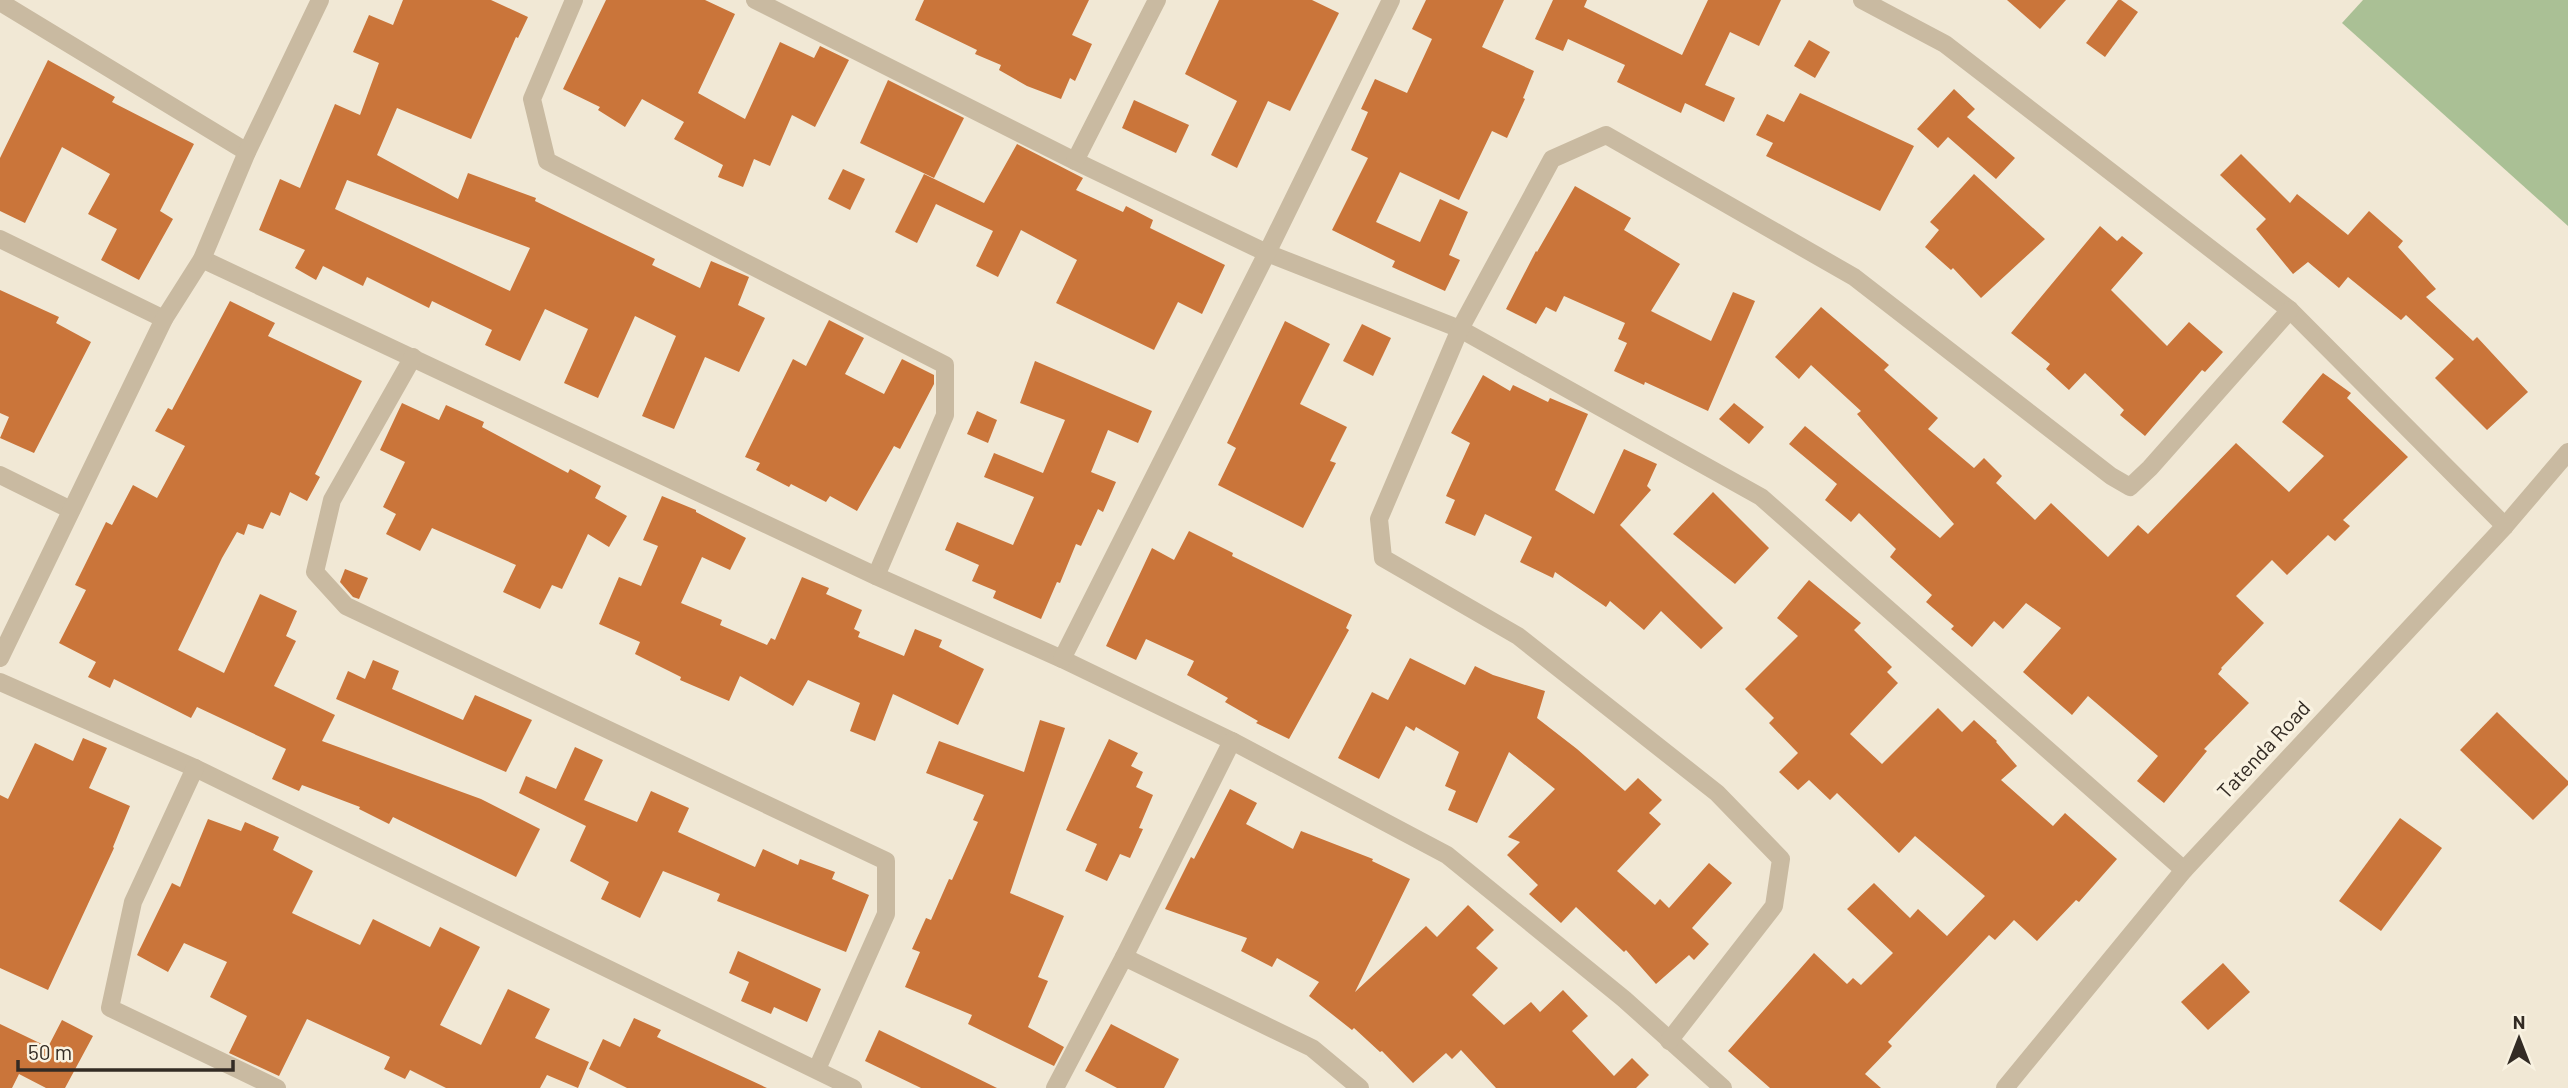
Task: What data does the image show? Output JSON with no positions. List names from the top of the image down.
{
  "streets": {
    "street": ["Tatenda Road"]
  },
  "scale_bar": "50 m",
  "north": "top"
}
